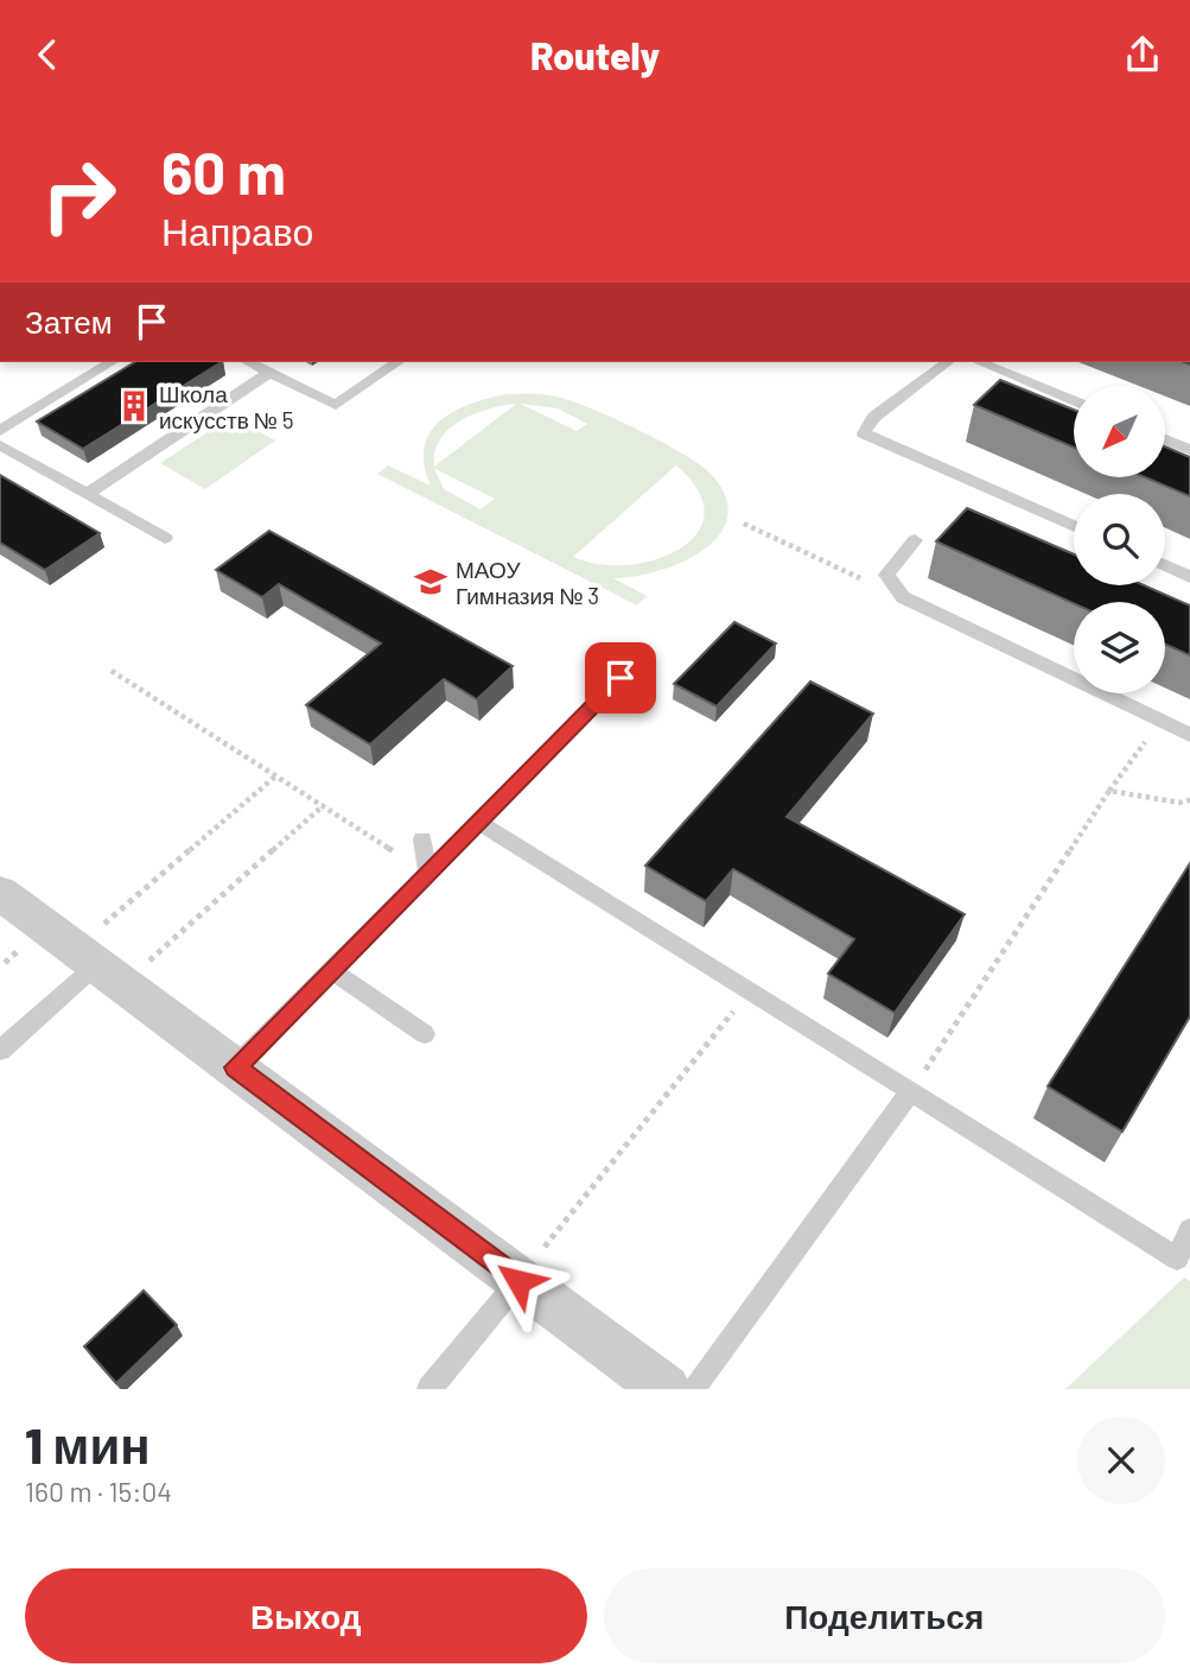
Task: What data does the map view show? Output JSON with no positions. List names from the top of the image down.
{
  "places": {
    "building": ["Школа искусств № 5"],
    "school or university": ["МАОУ Гимназия № 3"]
  },
  "north": "bottom left",
  "page": {
    "header": "Routely",
    "turn": ["60 m", "Направо"],
    "then": "Затем",
    "heading": ["1 мин", "160 m · 15:04"],
    "buttons": ["Выход", "Поделиться"]
  }
}
